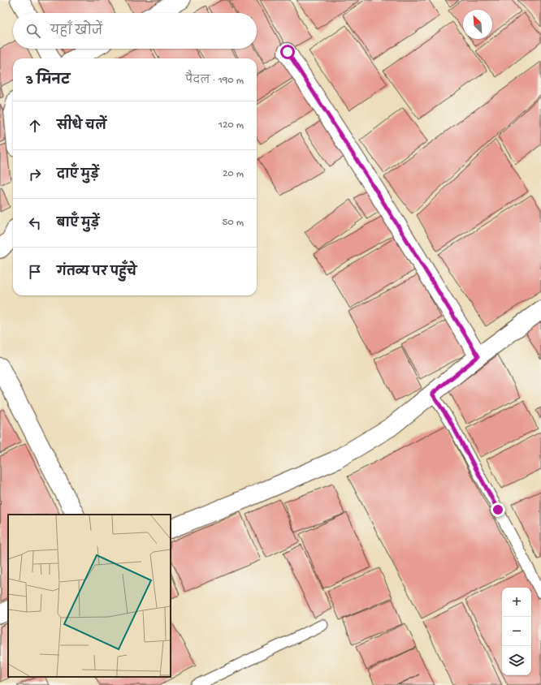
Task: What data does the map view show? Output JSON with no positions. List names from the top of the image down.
{
  "north": "top left",
  "page": {
    "search": "यहाँ खोजें",
    "heading": ["3 मिनट", "पैदल · 190 m"],
    "list": [
      ["सीधे चलें", "120 m"],
      ["दाएँ मुड़ें", "20 m"],
      ["बाएँ मुड़ें", "50 m"],
      "गंतव्य पर पहुँचे"
    ],
    "map_buttons": ["+", "−"]
  }
}
